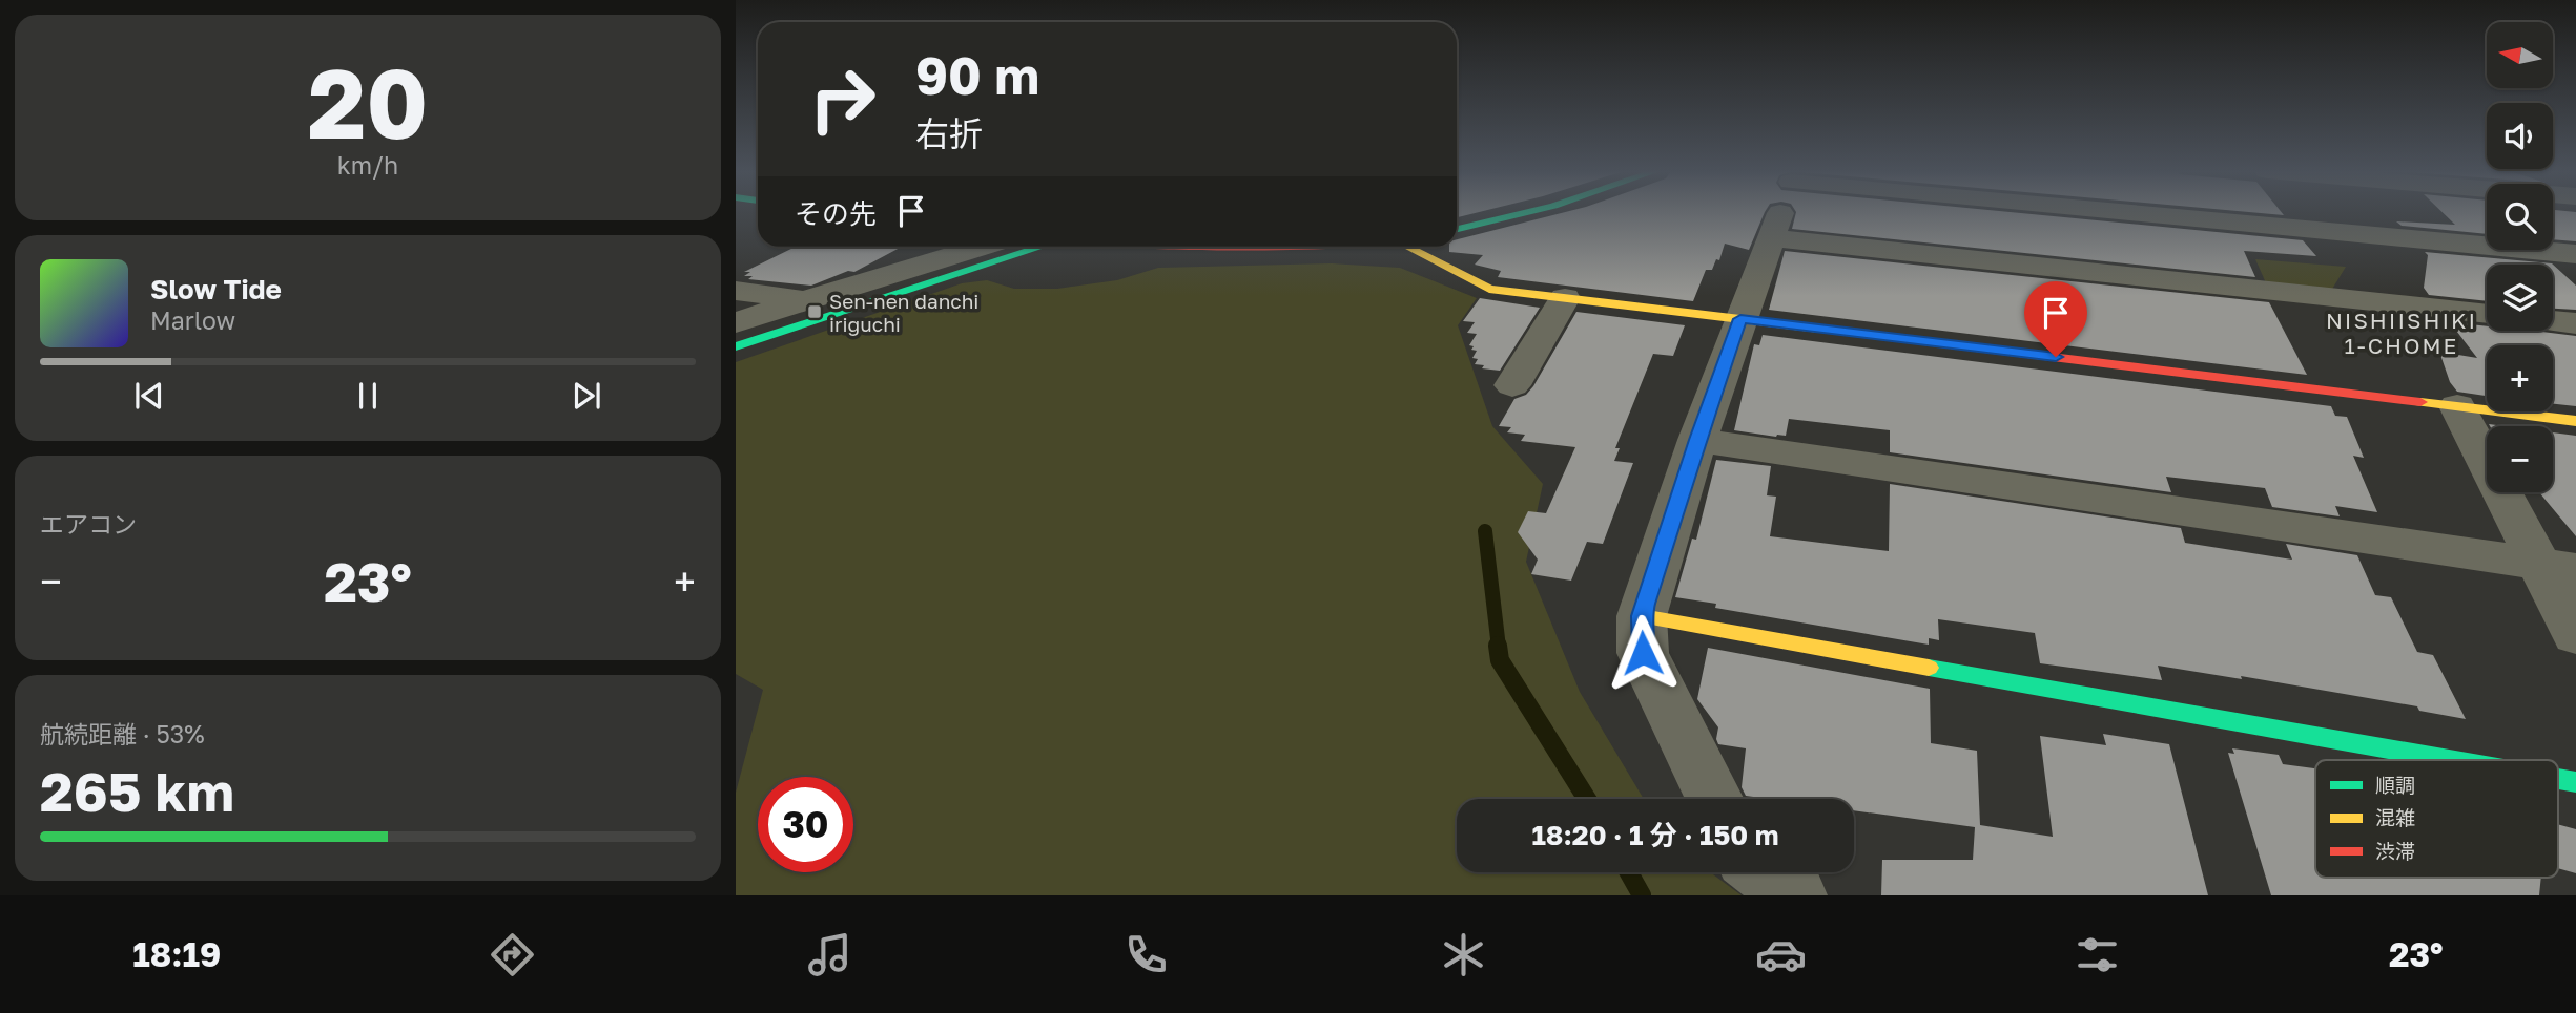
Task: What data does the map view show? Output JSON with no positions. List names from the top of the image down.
{
  "districts": ["NISHIISHIKI 1-CHOME"],
  "places": {
    "transit": ["Sen-nen danchi iriguchi"]
  },
  "legend": ["順調", "混雑", "渋滞"],
  "north": "left",
  "page": {
    "tile": [
      ["20", "km/h"],
      "エアコン",
      ["航続距離 · 53%", "265 km"]
    ],
    "map_buttons": ["+", "−"],
    "turn": ["90 m", "右折"],
    "then": "その先",
    "song": ["Slow Tide", "Marlow"],
    "heat": ["−", "23°", "+"],
    "limit": "30",
    "trip": "18:20 · 1 分 · 150 m",
    "tabs": ["18:19", "23°"]
  }
}
